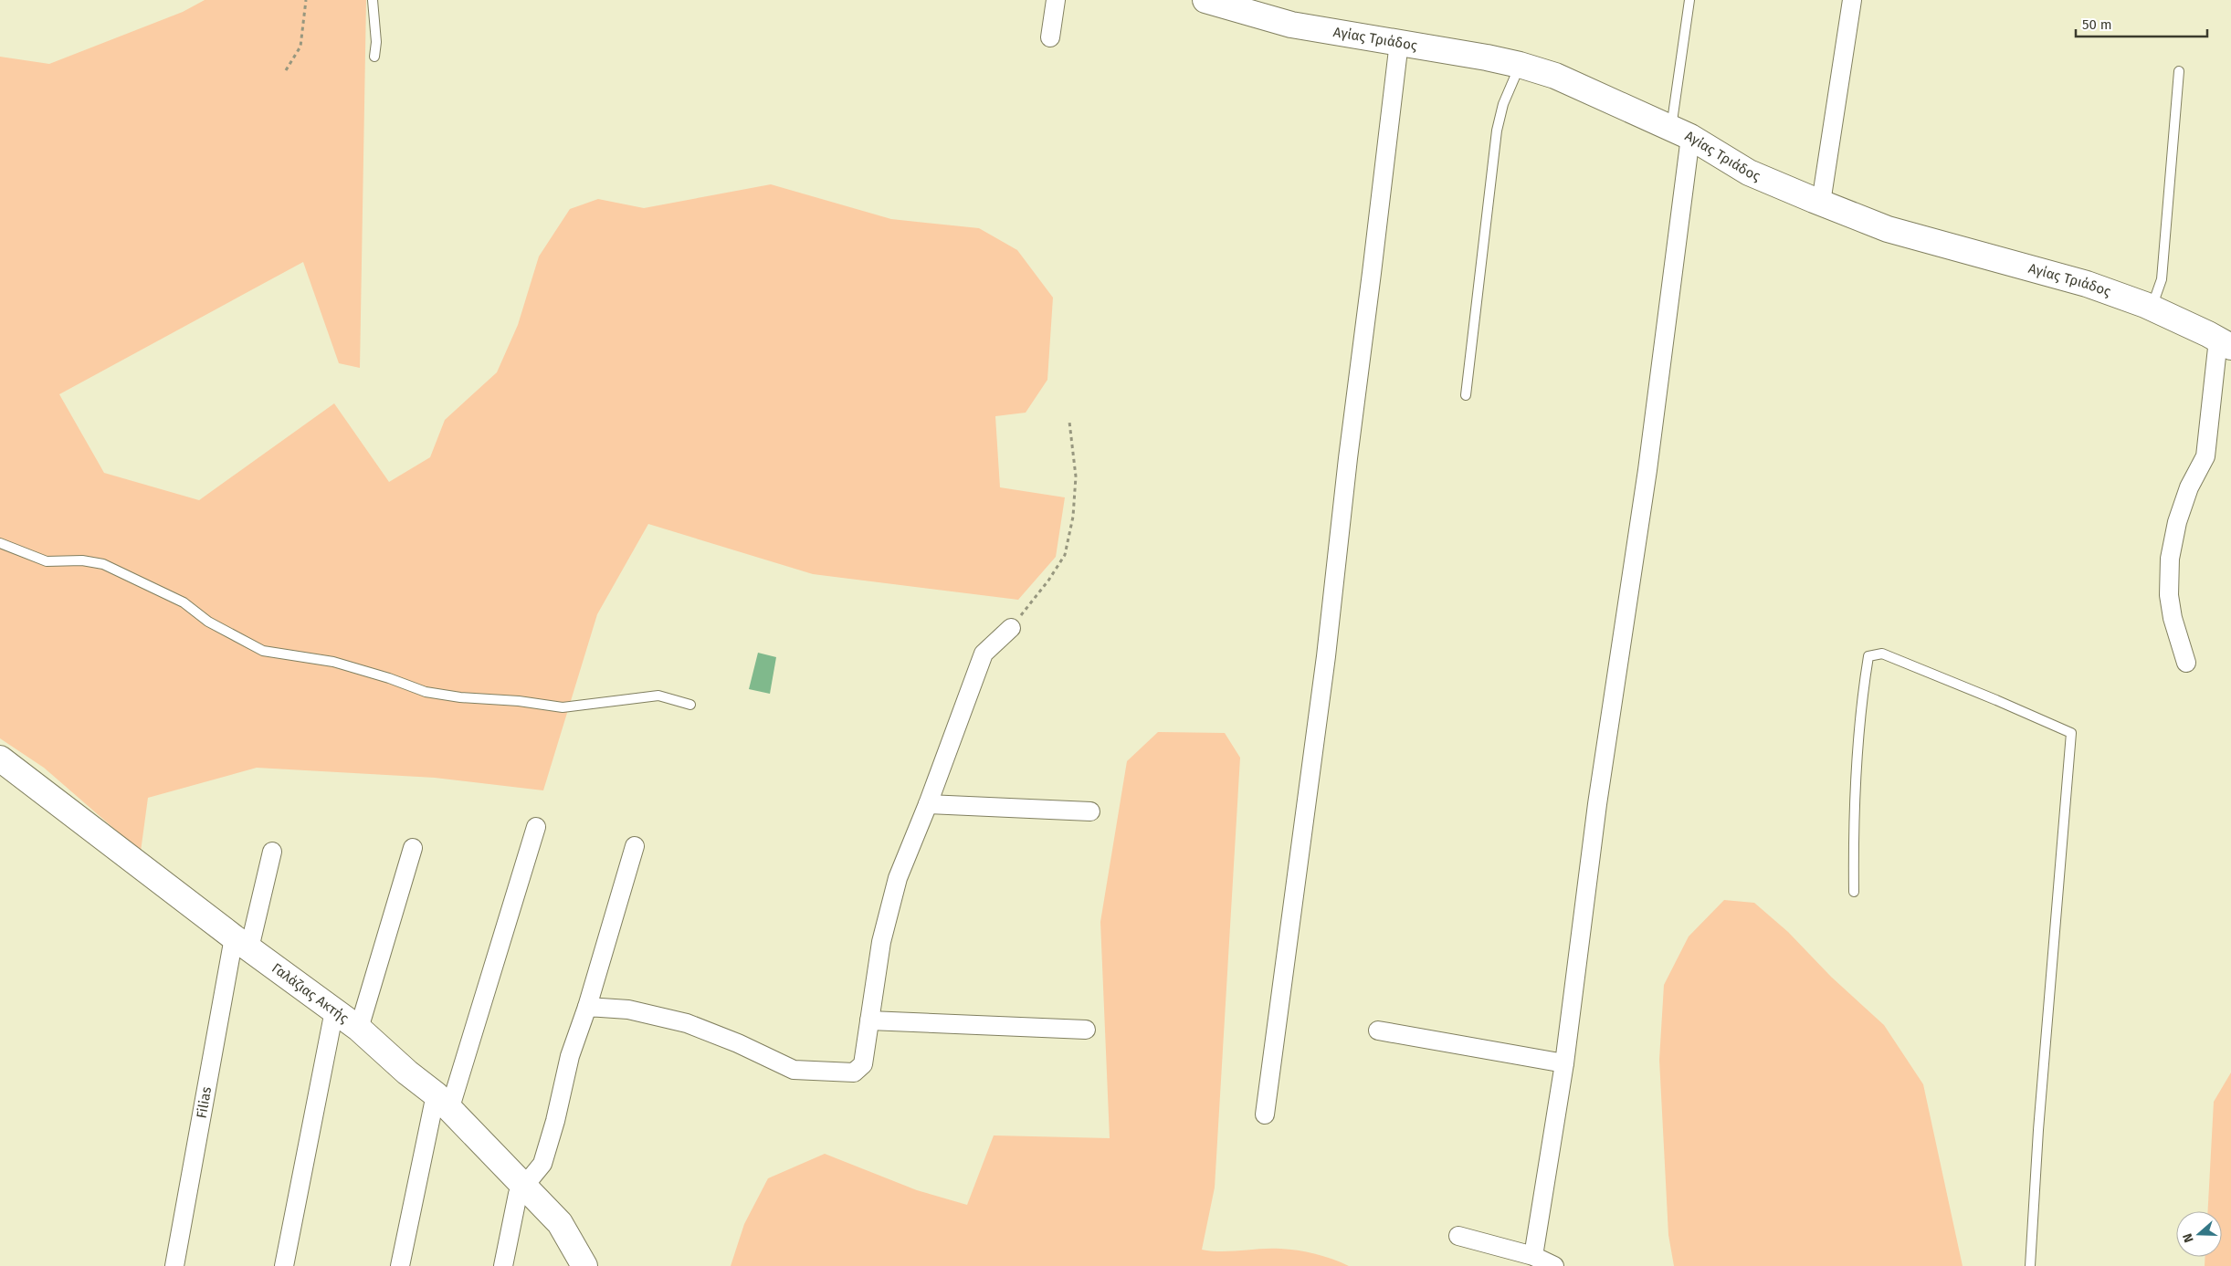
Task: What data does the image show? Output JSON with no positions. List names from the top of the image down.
{
  "streets": {
    "street": ["Αγίας Τριάδος", "Γαλάζιας Ακτής", "Filias"]
  },
  "crossings": [
    ["Γαλάζιας Ακτής", "Filias"]
  ],
  "scale_bar": "50 m",
  "north": "left"
}
